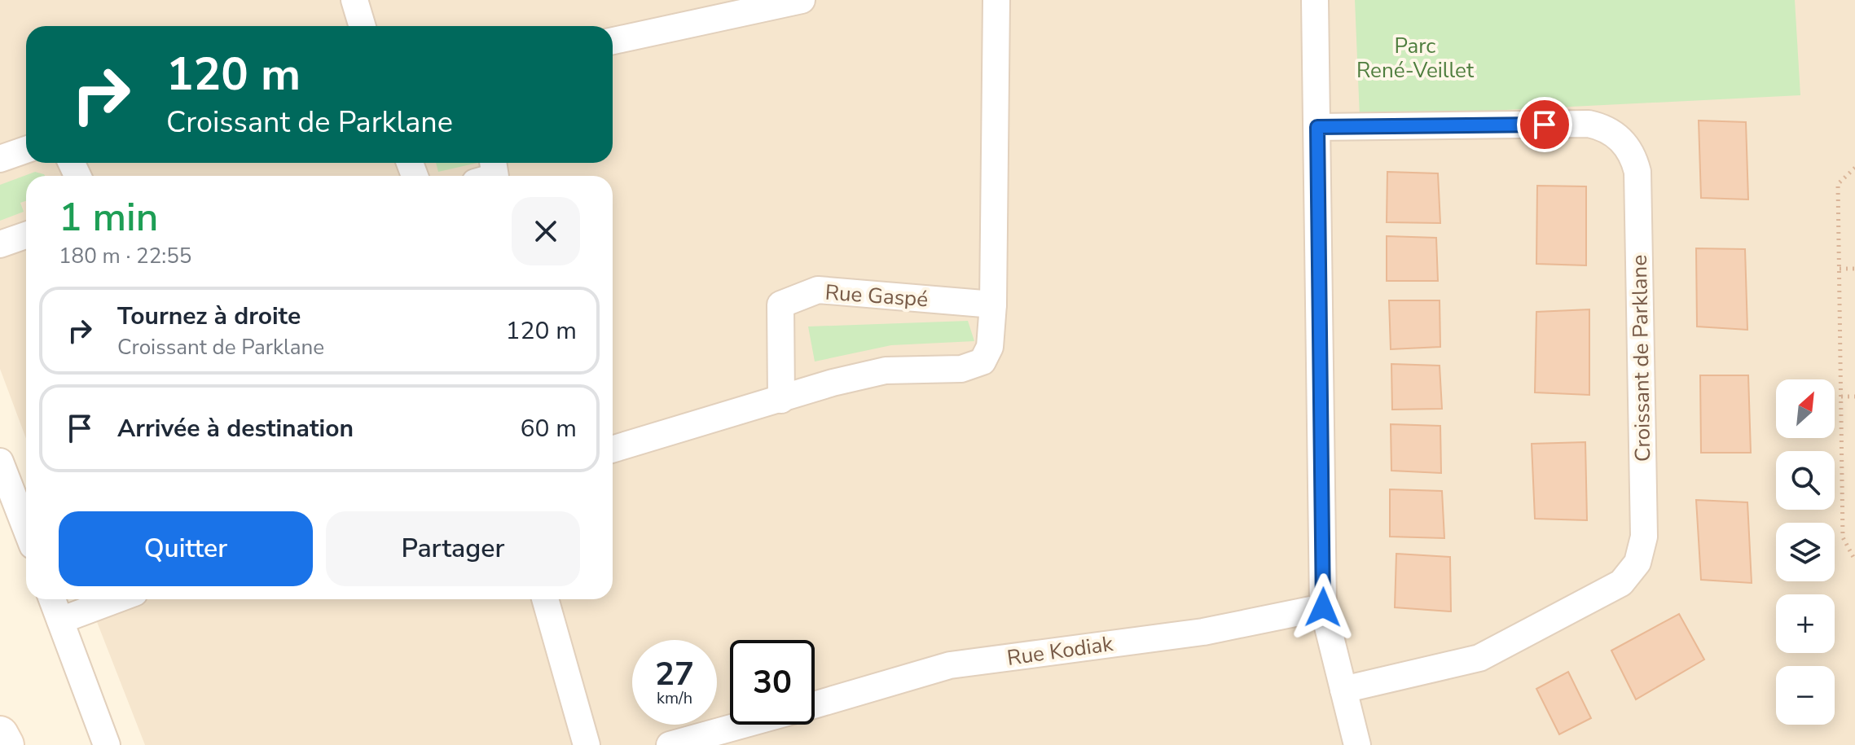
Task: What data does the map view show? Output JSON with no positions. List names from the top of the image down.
{
  "streets": {
    "street": ["Rue Gaspé", "Croissant de Parklane", "Rue Kodiak"]
  },
  "parks": ["Parc René-Veillet"],
  "north": "top right",
  "page": {
    "turn": ["120 m", "Croissant de Parklane"],
    "heading": ["1 min", "180 m · 22:55"],
    "list": [
      {
        "name": "Tournez à droite",
        "note": "Croissant de Parklane",
        "value": "120 m"
      },
      {
        "name": "Arrivée à destination",
        "value": "60 m"
      }
    ],
    "map_buttons": ["+", "−"],
    "buttons": ["Quitter", "Partager"],
    "speed": "27 km/h",
    "limit": "30"
  }
}
